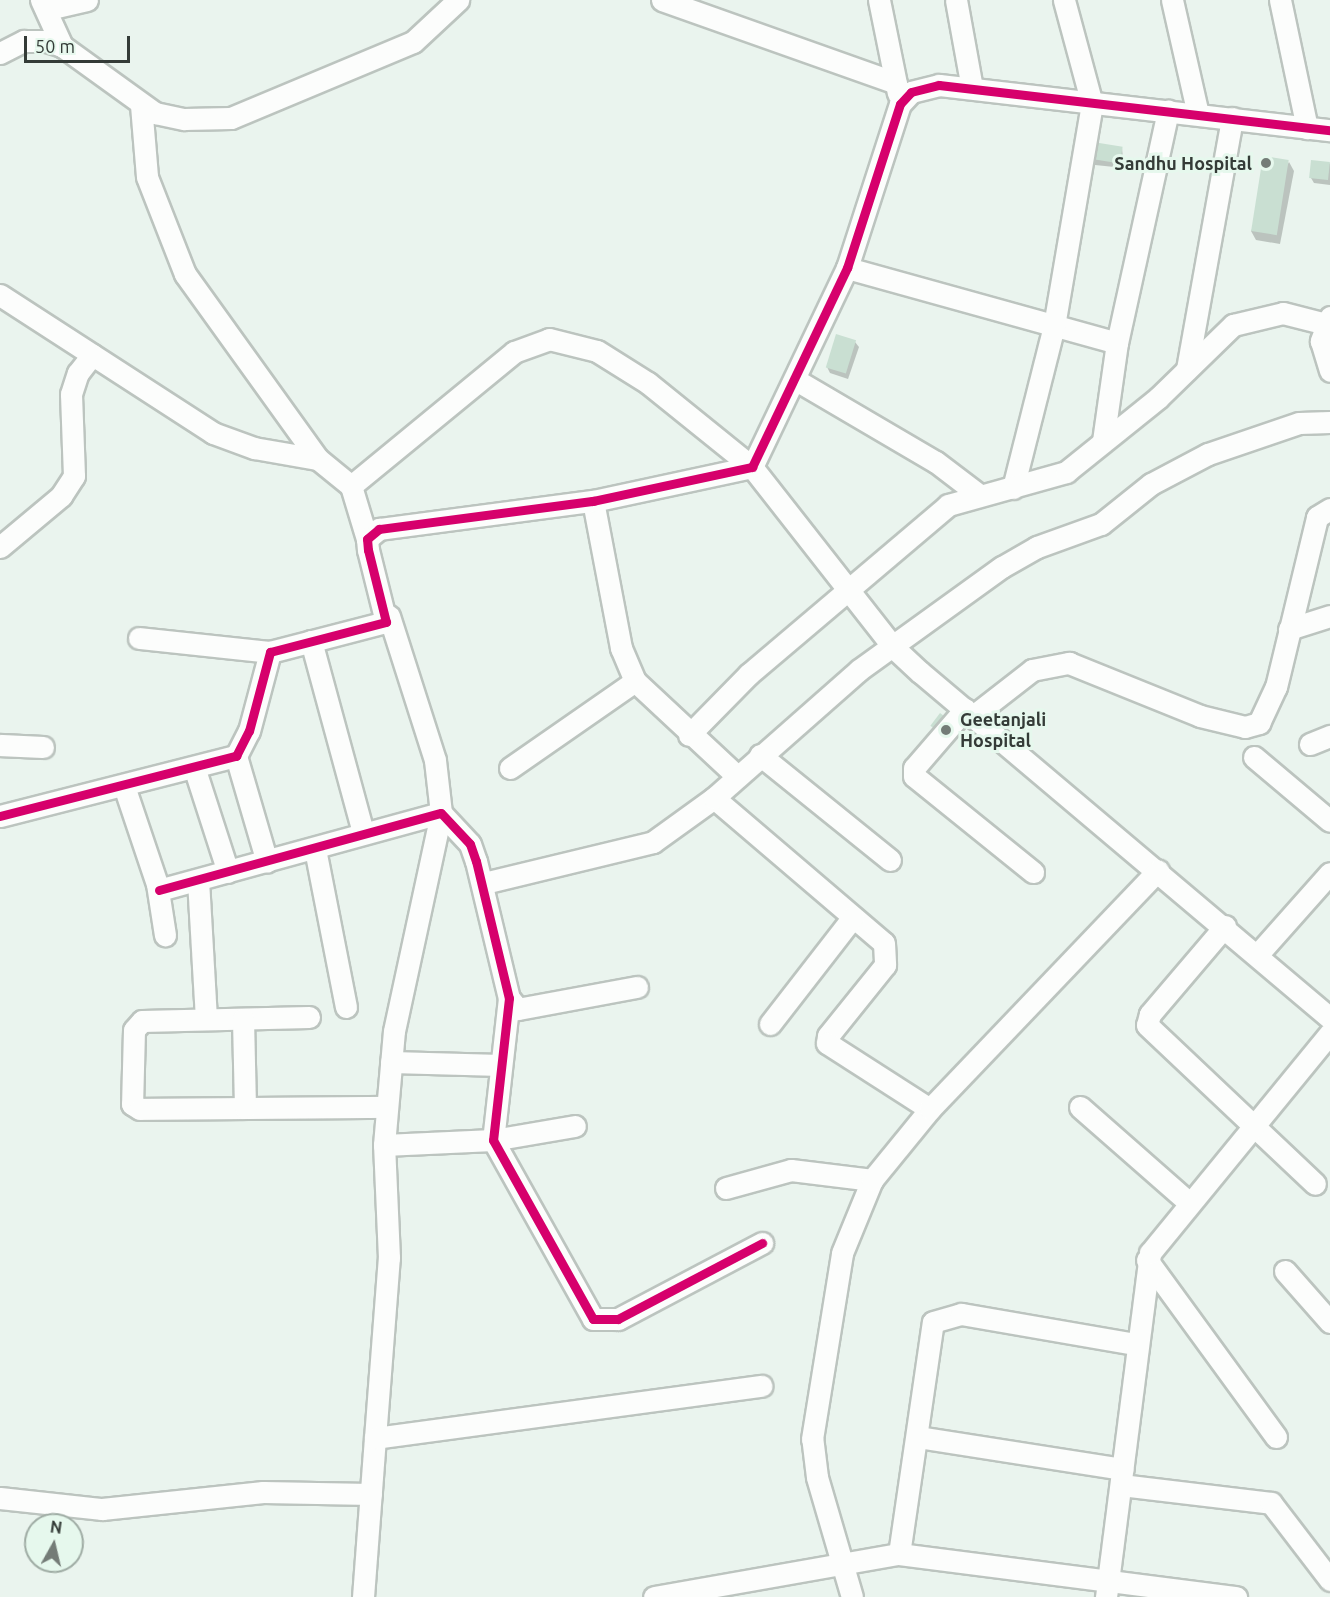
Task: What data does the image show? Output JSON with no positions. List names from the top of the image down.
{
  "places": ["Sandhu Hospital", "Geetanjali Hospital"],
  "scale_bar": "50 m",
  "north": "top"
}
